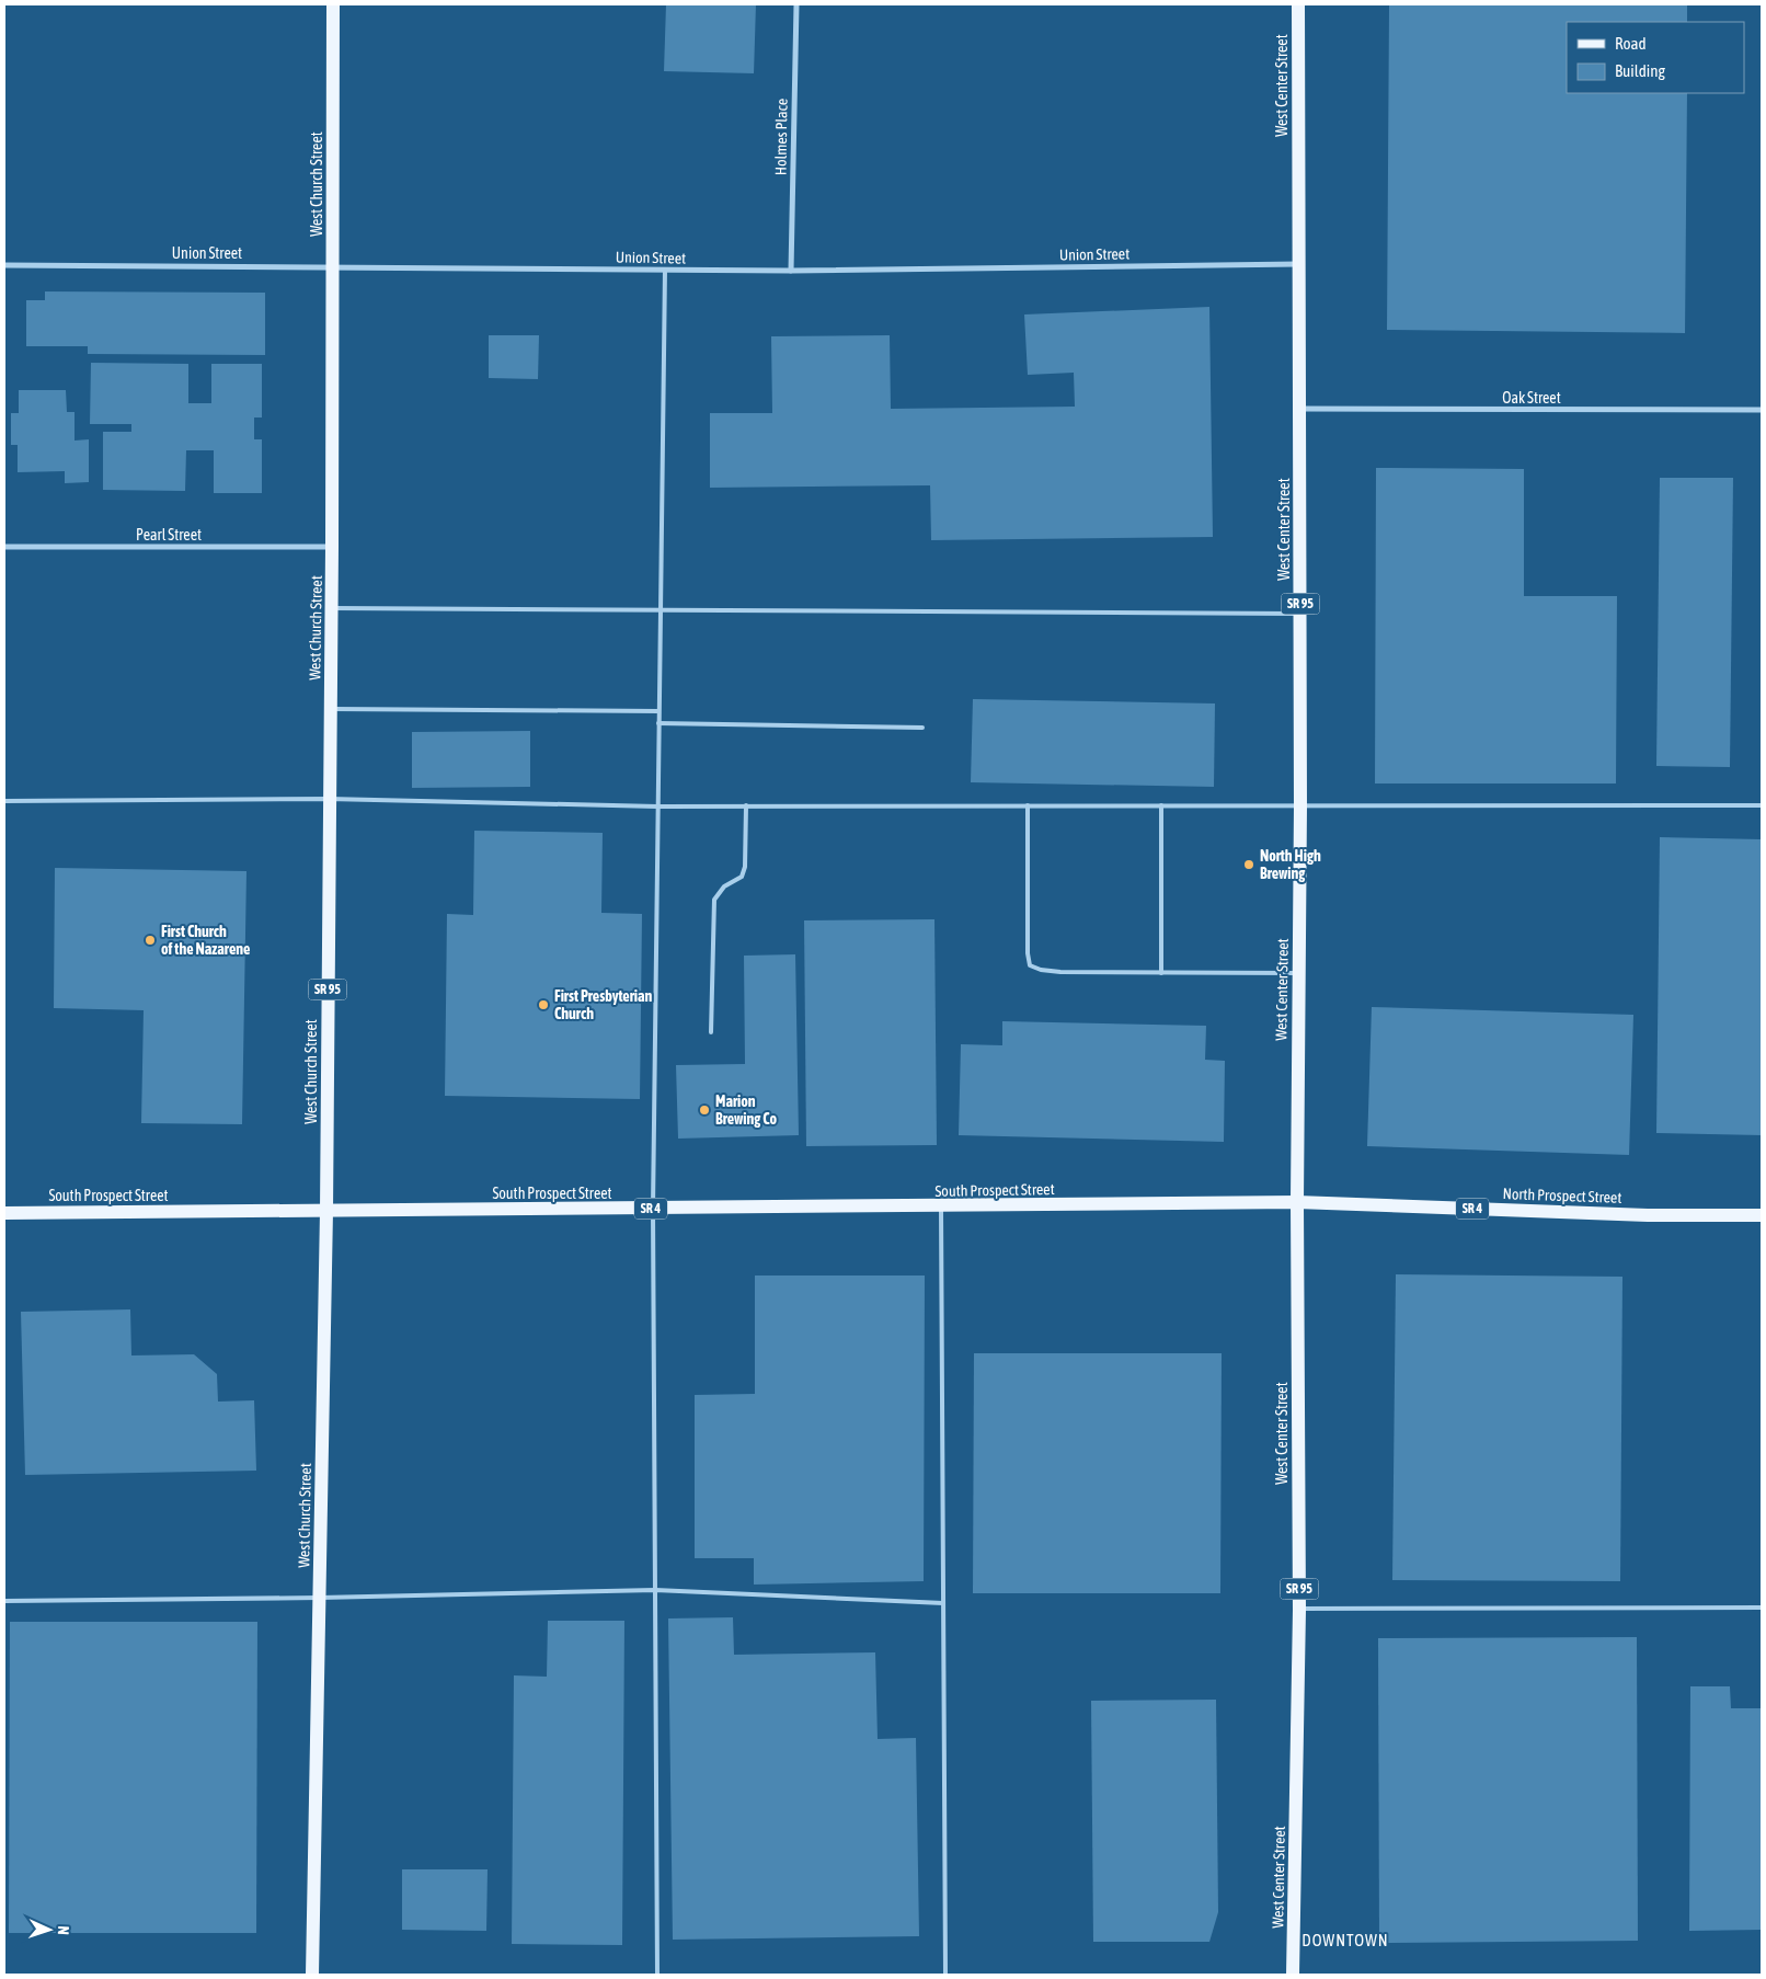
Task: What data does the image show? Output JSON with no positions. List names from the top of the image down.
{
  "streets": {
    "main road": [
      "West Center Street",
      "West Church Street",
      "SR 95",
      "South Prospect Street",
      "North Prospect Street",
      "SR 4"
    ],
    "street": [
      "Holmes Place",
      "Union Street",
      "Oak Street",
      "Pearl Street"
    ]
  },
  "crossings": [
    ["West Center Street", "Union Street"],
    ["West Center Street", "Oak Street"],
    ["West Center Street", "South Prospect Street"],
    ["West Center Street", "North Prospect Street"],
    ["Holmes Place", "Union Street"],
    ["West Church Street", "Union Street"],
    ["West Church Street", "Pearl Street"],
    ["West Church Street", "South Prospect Street"],
    ["South Prospect Street", "North Prospect Street"]
  ],
  "districts": ["DOWNTOWN"],
  "places": [
    "North High Brewing",
    "First Church of the Nazarene",
    "First Presbyterian Church",
    "Marion Brewing Co"
  ],
  "legend": ["Road", "Building"],
  "north": "right"
}
